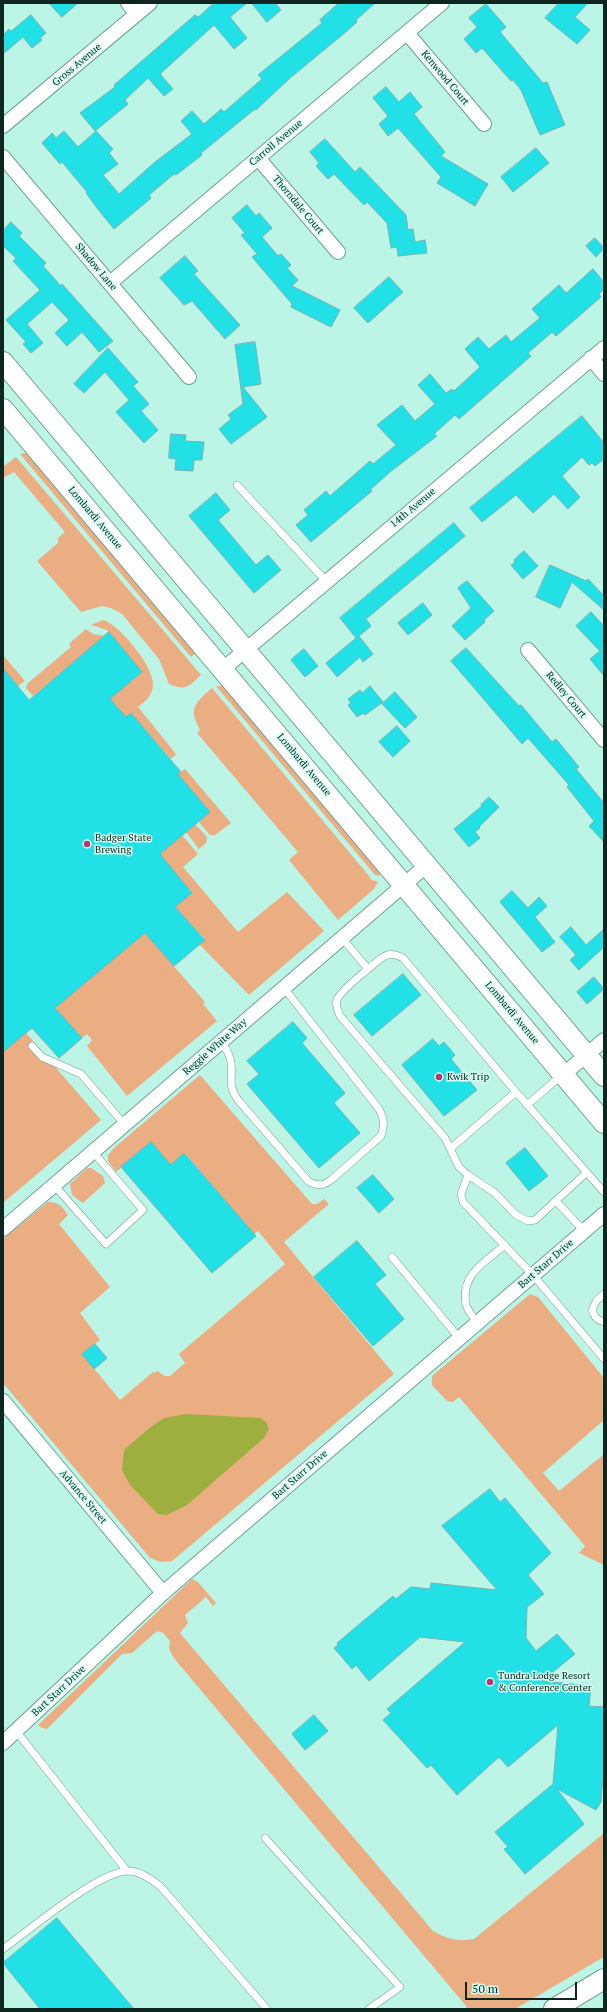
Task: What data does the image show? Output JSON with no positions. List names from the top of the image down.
{
  "streets": {
    "main road": ["Lombardi Avenue"],
    "street": [
      "Gross Avenue",
      "Kenwood Court",
      "Carroll Avenue",
      "Thorndale Court",
      "Shadow Lane",
      "14th Avenue",
      "Redley Court",
      "Reggie White Way",
      "Bart Starr Drive",
      "Advance Street"
    ]
  },
  "crossings": [
    ["Kenwood Court", "Carroll Avenue"],
    ["Carroll Avenue", "Thorndale Court"],
    ["Carroll Avenue", "Shadow Lane"],
    ["14th Avenue", "Lombardi Avenue"],
    ["Lombardi Avenue", "Reggie White Way"],
    ["Bart Starr Drive", "Advance Street"]
  ],
  "places": ["Badger State Brewing", "Kwik Trip", "Tundra Lodge Resort & Conference Center"],
  "scale_bar": "50 m"
}
